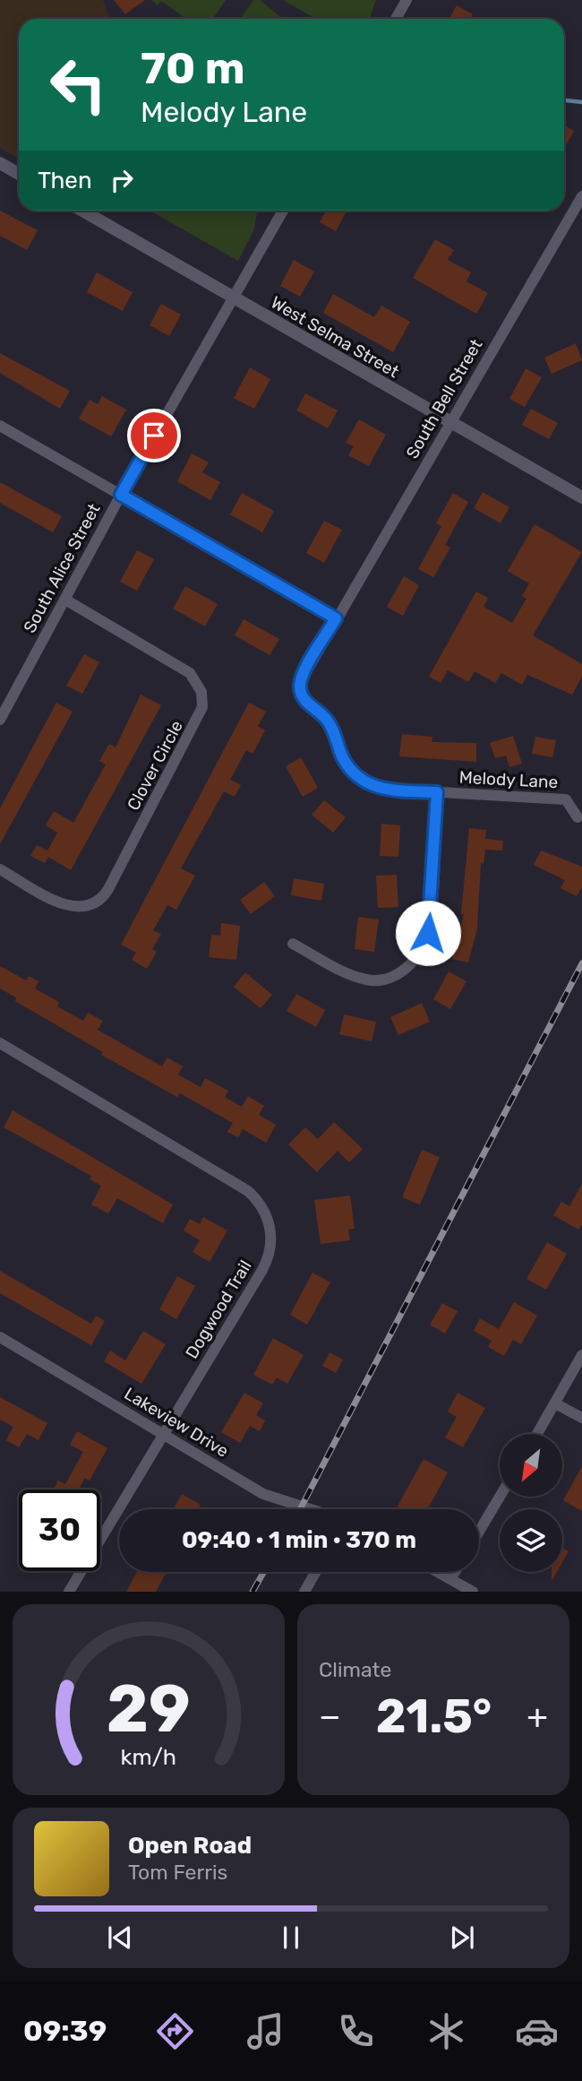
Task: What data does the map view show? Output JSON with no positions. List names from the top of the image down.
{
  "streets": {
    "street": [
      "West Selma Street",
      "South Bell Street",
      "South Alice Street",
      "Clover Circle",
      "Melody Lane",
      "Dogwood Trail",
      "Lakeview Drive"
    ]
  },
  "crossings": [
    ["West Selma Street", "South Bell Street"],
    ["West Selma Street", "South Alice Street"],
    ["South Bell Street", "Melody Lane"],
    ["South Alice Street", "Clover Circle"],
    ["Dogwood Trail", "Lakeview Drive"]
  ],
  "north": "bottom left",
  "page": {
    "turn": ["70 m", "Melody Lane"],
    "then": "Then",
    "limit": "30",
    "trip": "09:40 · 1 min · 370 m",
    "tile": "Climate",
    "heat": ["−", "21.5°", "+"],
    "song": ["Open Road", "Tom Ferris"],
    "tabs": "09:39",
    "gauge": ["29", "km/h"]
  }
}
